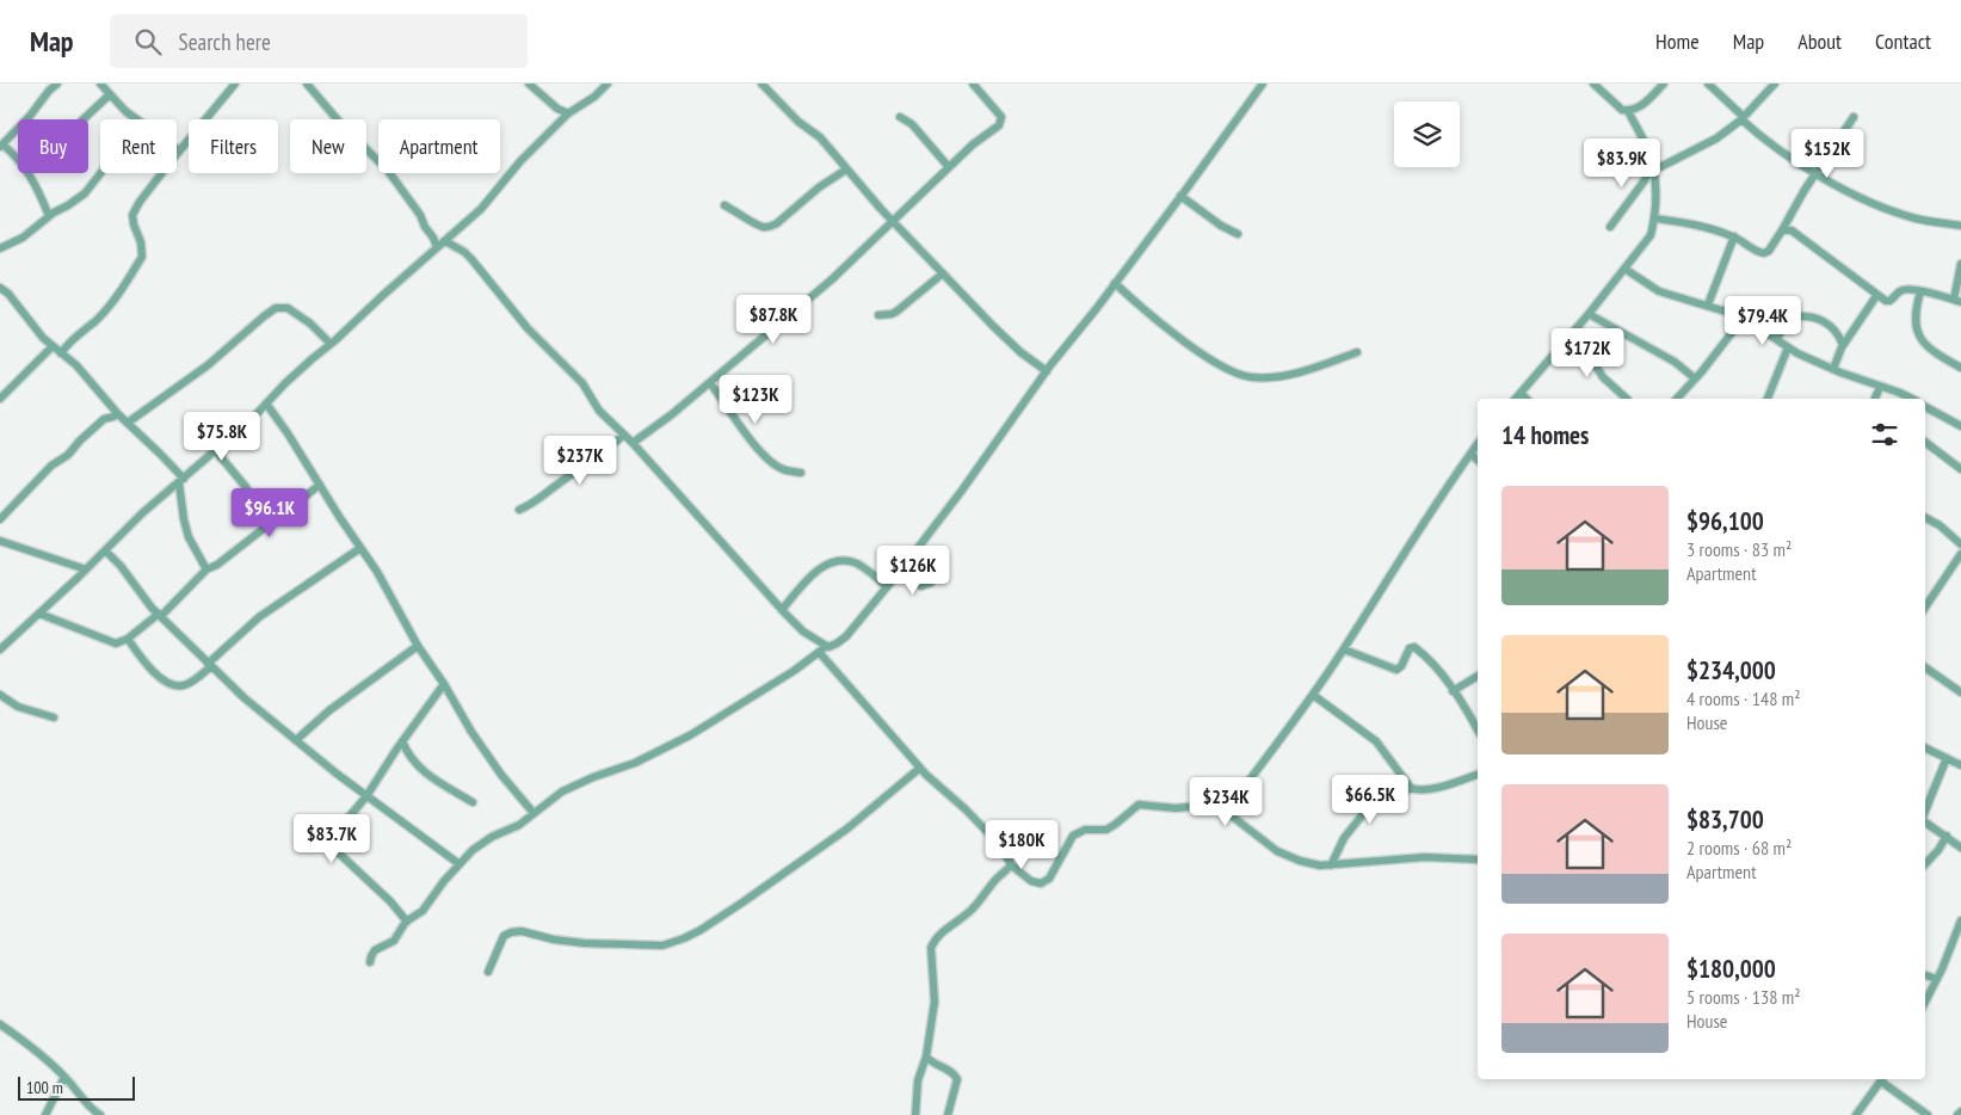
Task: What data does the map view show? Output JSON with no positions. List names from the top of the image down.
{
  "scale_bar": "100 m",
  "page": {
    "header": "Map",
    "search": "Search here",
    "nav": [
      "Home",
      "Map",
      "About",
      "Contact"
    ],
    "chip": [
      "Buy",
      "Rent",
      "Filters",
      "New",
      "Apartment"
    ],
    "price": [
      "$152K",
      "$83.9K",
      "$87.8K",
      "$79.4K",
      "$172K",
      "$123K",
      "$75.8K",
      "$237K",
      "$96.1K",
      "$126K",
      "$66.5K",
      "$234K",
      "$83.7K",
      "$180K"
    ],
    "heading": "14 homes",
    "list": [
      {
        "name": "$96,100",
        "note": "3 rooms · 83 m² · Apartment"
      },
      {
        "name": "$234,000",
        "note": "4 rooms · 148 m² · House"
      },
      {
        "name": "$83,700",
        "note": "2 rooms · 68 m² · Apartment"
      },
      {
        "name": "$180,000",
        "note": "5 rooms · 138 m² · House"
      }
    ],
    "scale": "100 m"
  }
}
